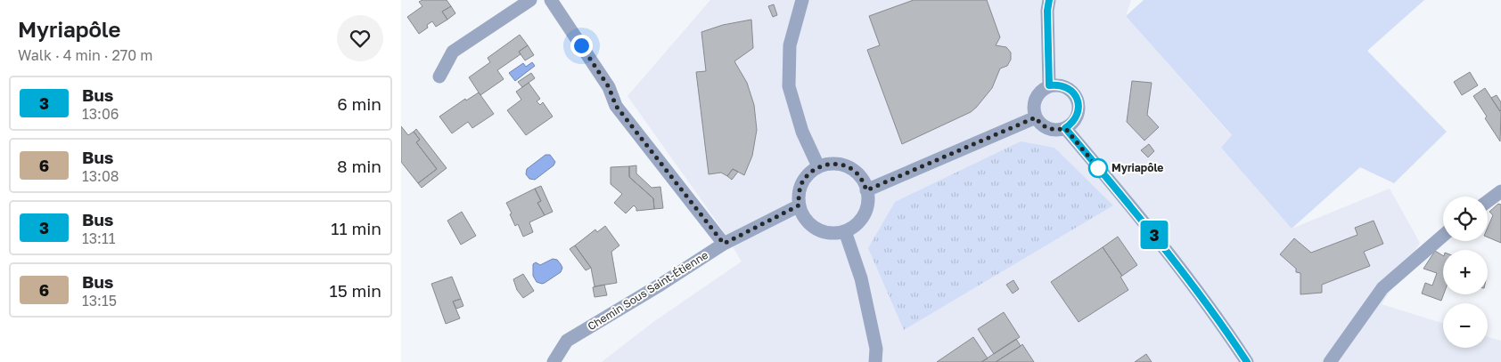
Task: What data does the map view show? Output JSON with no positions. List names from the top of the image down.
{
  "streets": {
    "street": ["Chemin Sous Saint-Étienne"]
  },
  "places": ["Myriapôle"],
  "lines": ["bus line 3"],
  "page": {
    "heading": ["Myriapôle", "Walk · 4 min · 270 m"],
    "on_map": "3",
    "list": [
      {
        "mark": "3",
        "name": "Bus",
        "note": "13:06",
        "value": "6 min"
      },
      {
        "mark": "6",
        "name": "Bus",
        "note": "13:08",
        "value": "8 min"
      },
      {
        "mark": "3",
        "name": "Bus",
        "note": "13:11",
        "value": "11 min"
      },
      {
        "mark": "6",
        "name": "Bus",
        "note": "13:15",
        "value": "15 min"
      }
    ],
    "map_buttons": ["+", "−"]
  }
}
